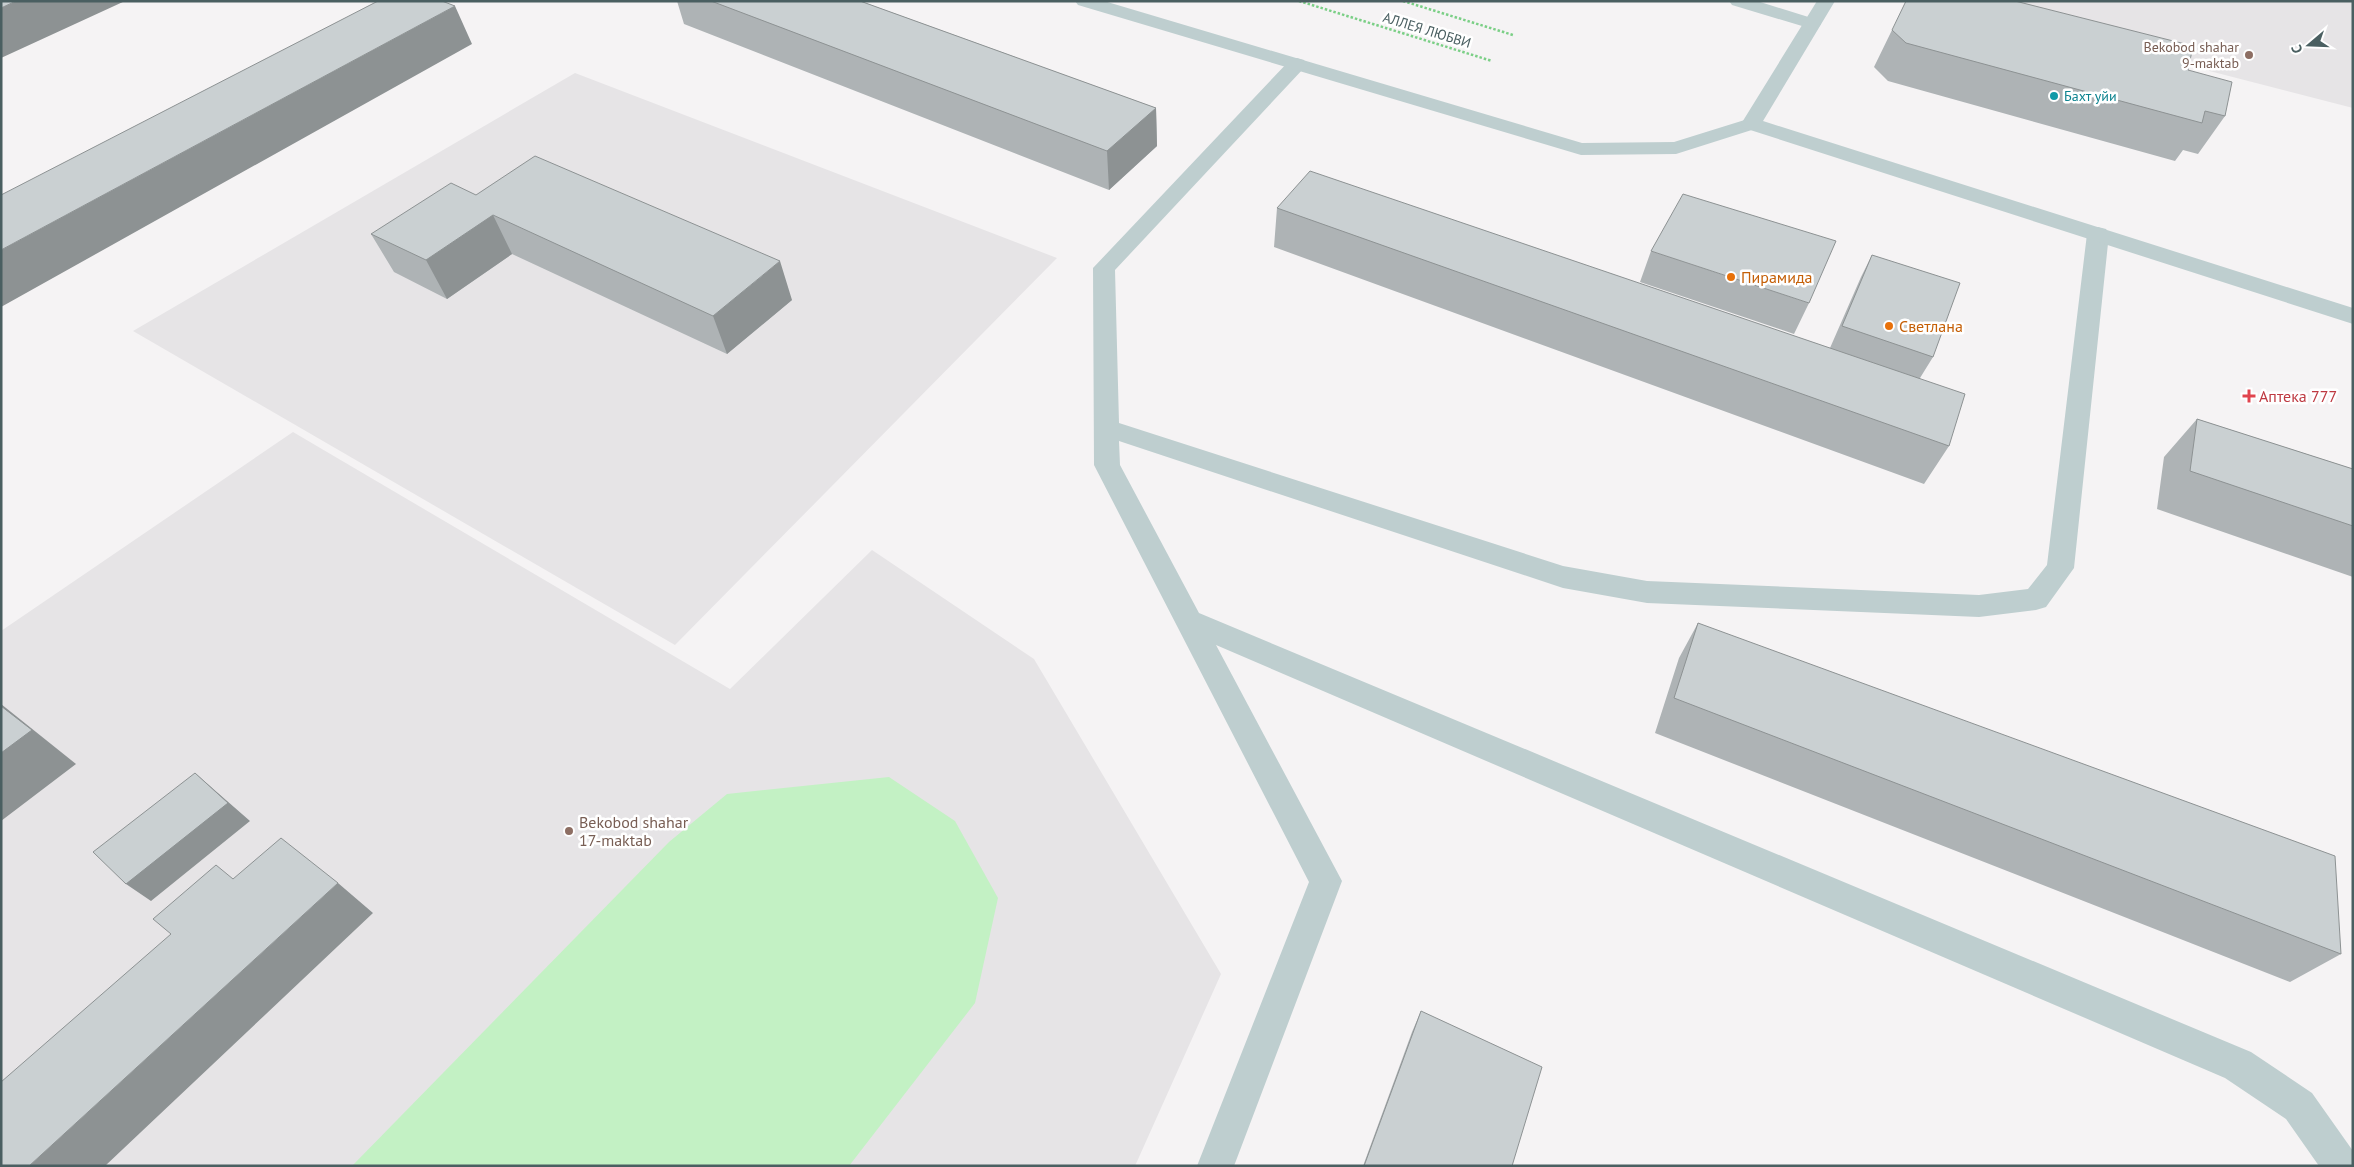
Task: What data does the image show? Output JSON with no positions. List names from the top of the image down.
{
  "streets": {
    "path": ["АЛЛЕЯ ЛЮБВИ"]
  },
  "places": {
    "other": [
      "Bekobod shahar 9-maktab",
      "Бахт уйи",
      "Пирамида",
      "Светлана",
      "Bekobod shahar 17-maktab"
    ],
    "health": ["Аптека 777"]
  },
  "north": "left"
}
